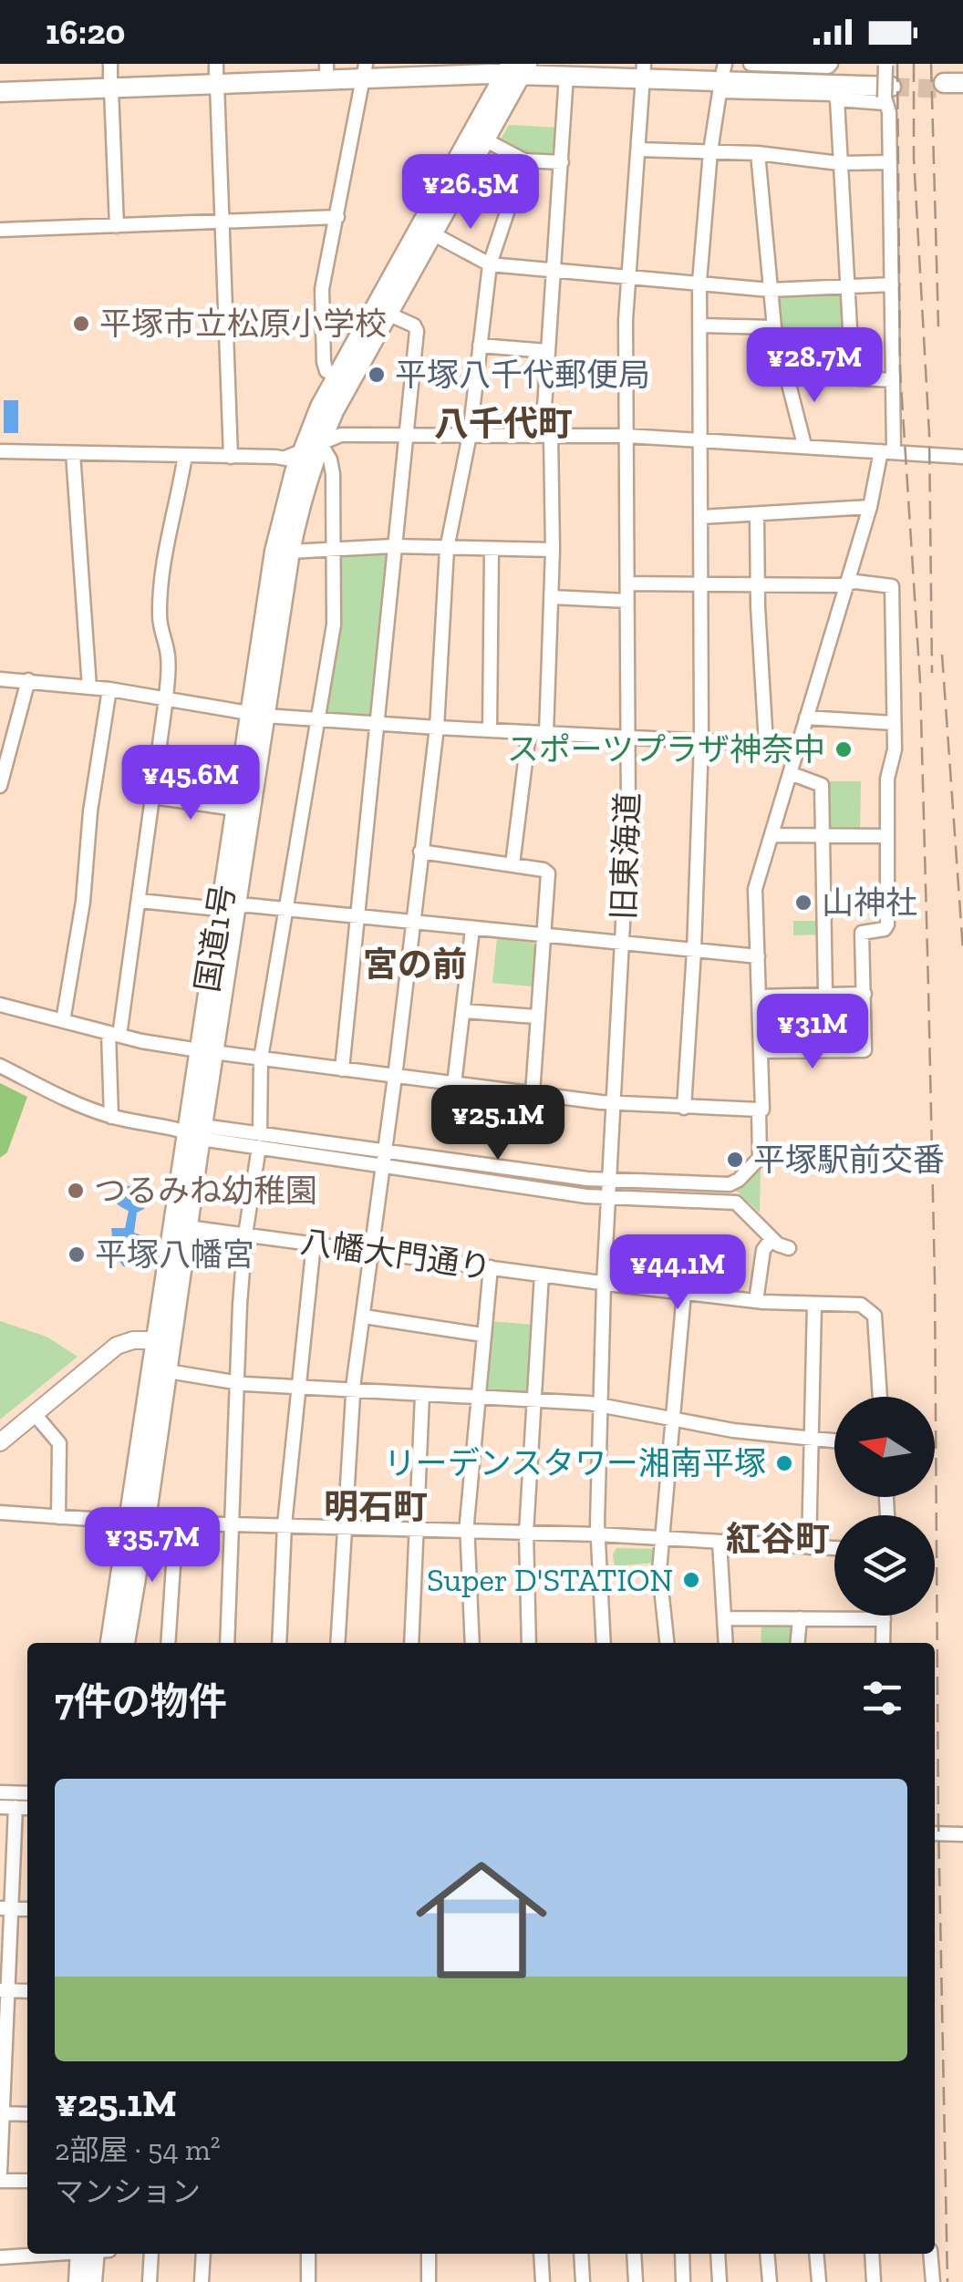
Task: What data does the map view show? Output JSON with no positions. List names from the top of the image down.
{
  "streets": {
    "highway": ["国道1号"],
    "street": ["旧東海道", "八幡大門通り"]
  },
  "crossings": [
    ["旧東海道", "八幡大門通り"],
    ["国道1号", "八幡大門通り"]
  ],
  "districts": [
    "八千代町",
    "宮の前",
    "明石町",
    "紅谷町"
  ],
  "places": [
    "平塚市立松原小学校",
    "平塚八千代郵便局",
    "スポーツプラザ神奈中",
    "山神社",
    "平塚駅前交番",
    "つるみね幼稚園",
    "平塚八幡宮",
    "リーデンスタワー湘南平塚",
    "Super D'STATION"
  ],
  "north": "left",
  "page": {
    "status": "16:20",
    "price": [
      "¥26.5M",
      "¥28.7M",
      "¥45.6M",
      "¥31M",
      "¥25.1M",
      "¥44.1M",
      "¥35.7M"
    ],
    "heading": "7件の物件",
    "list": [
      {
        "name": "¥25.1M",
        "note": "2部屋 · 54 m² · マンション"
      }
    ]
  }
}
